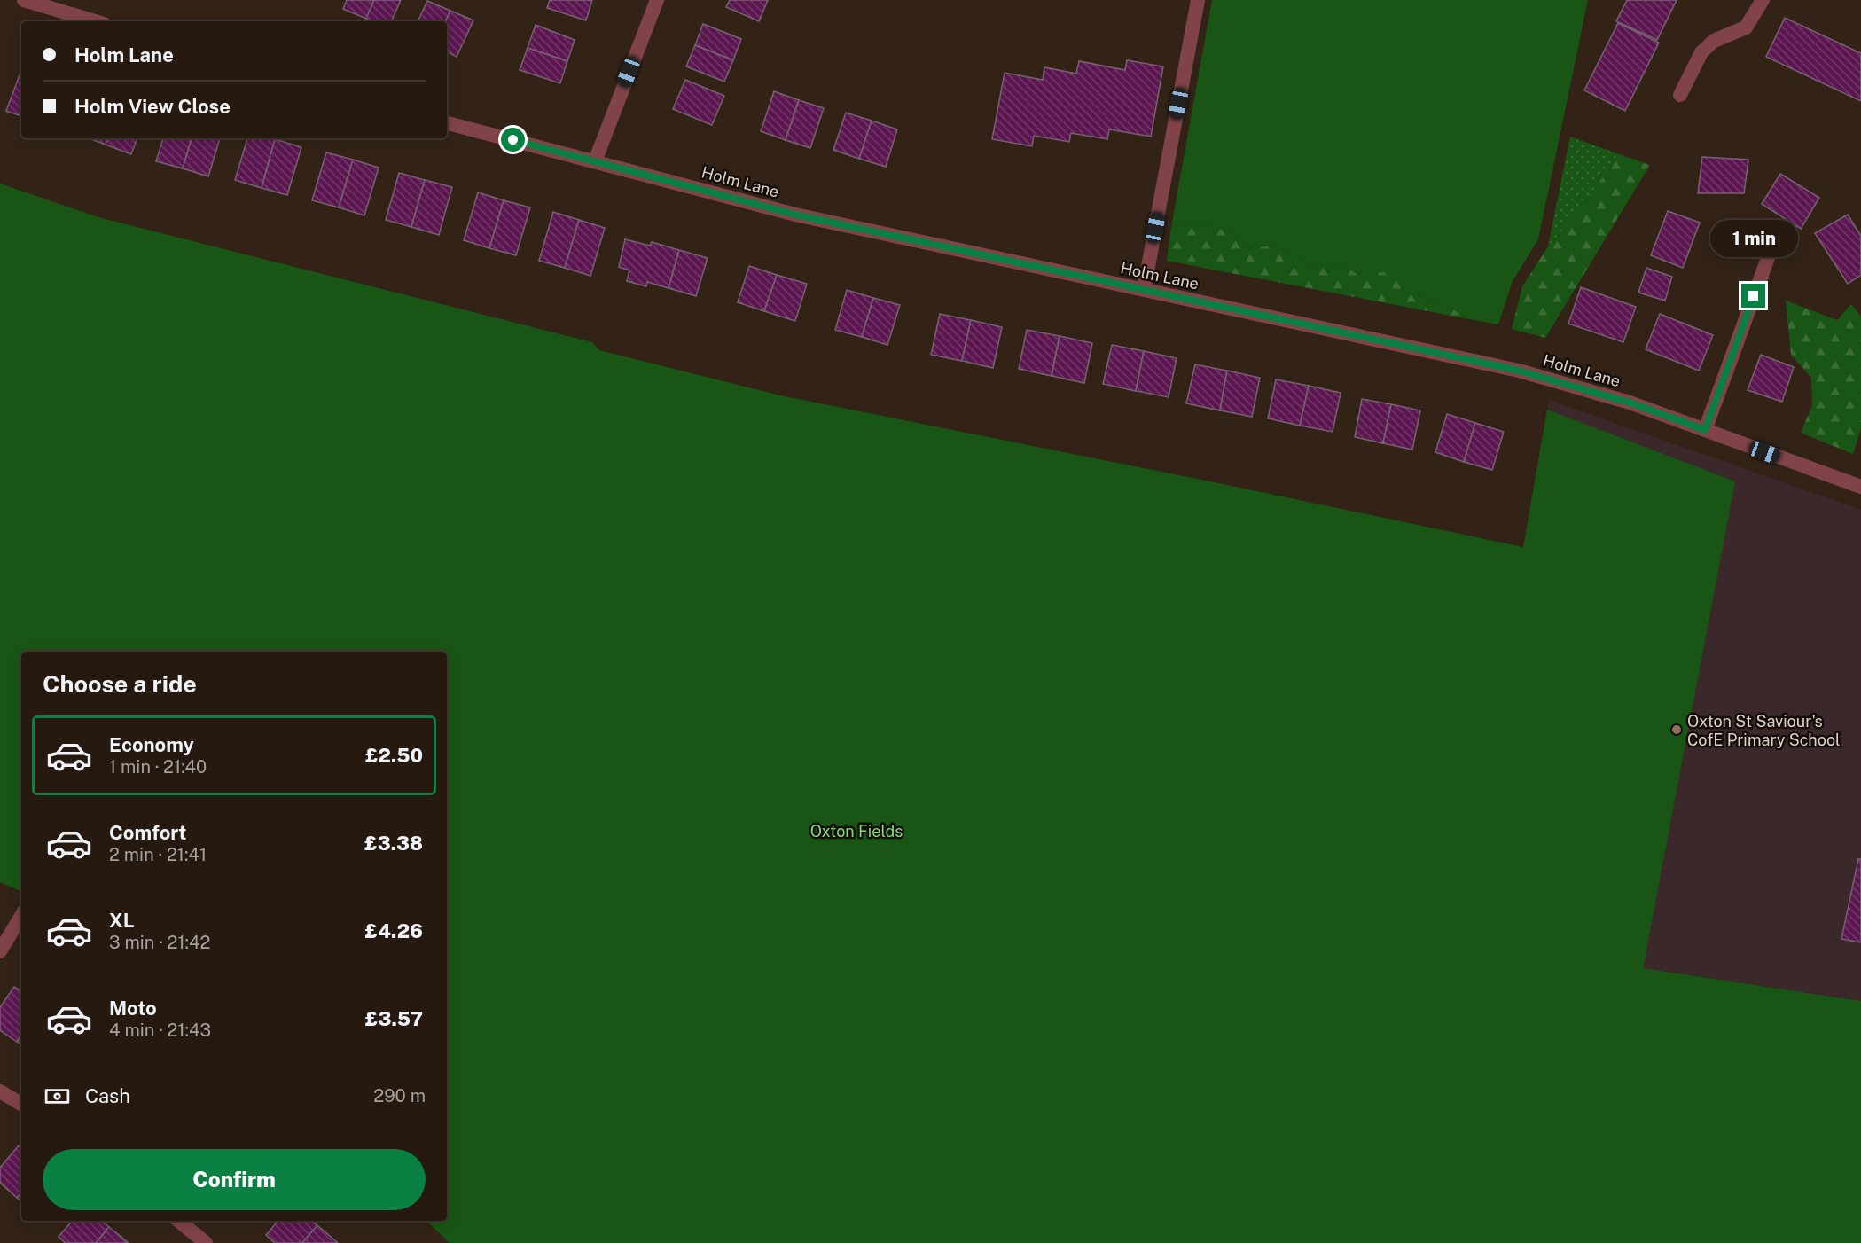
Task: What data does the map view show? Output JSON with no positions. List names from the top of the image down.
{
  "streets": {
    "street": ["Holm Lane"]
  },
  "parks": ["Oxton Fields"],
  "places": ["Oxton St Saviour's CofE Primary School"],
  "page": {
    "banner": ["Holm Lane", "Holm View Close"],
    "bubble": "1 min",
    "heading": "Choose a ride",
    "list": [
      {
        "name": "Economy",
        "note": "1 min · 21:40",
        "value": "£2.50"
      },
      {
        "name": "Comfort",
        "note": "2 min · 21:41",
        "value": "£3.38"
      },
      {
        "name": "XL",
        "note": "3 min · 21:42",
        "value": "£4.26"
      },
      {
        "name": "Moto",
        "note": "4 min · 21:43",
        "value": "£3.57"
      }
    ],
    "pay": ["Cash", "290 m"],
    "buttons": "Confirm"
  }
}
